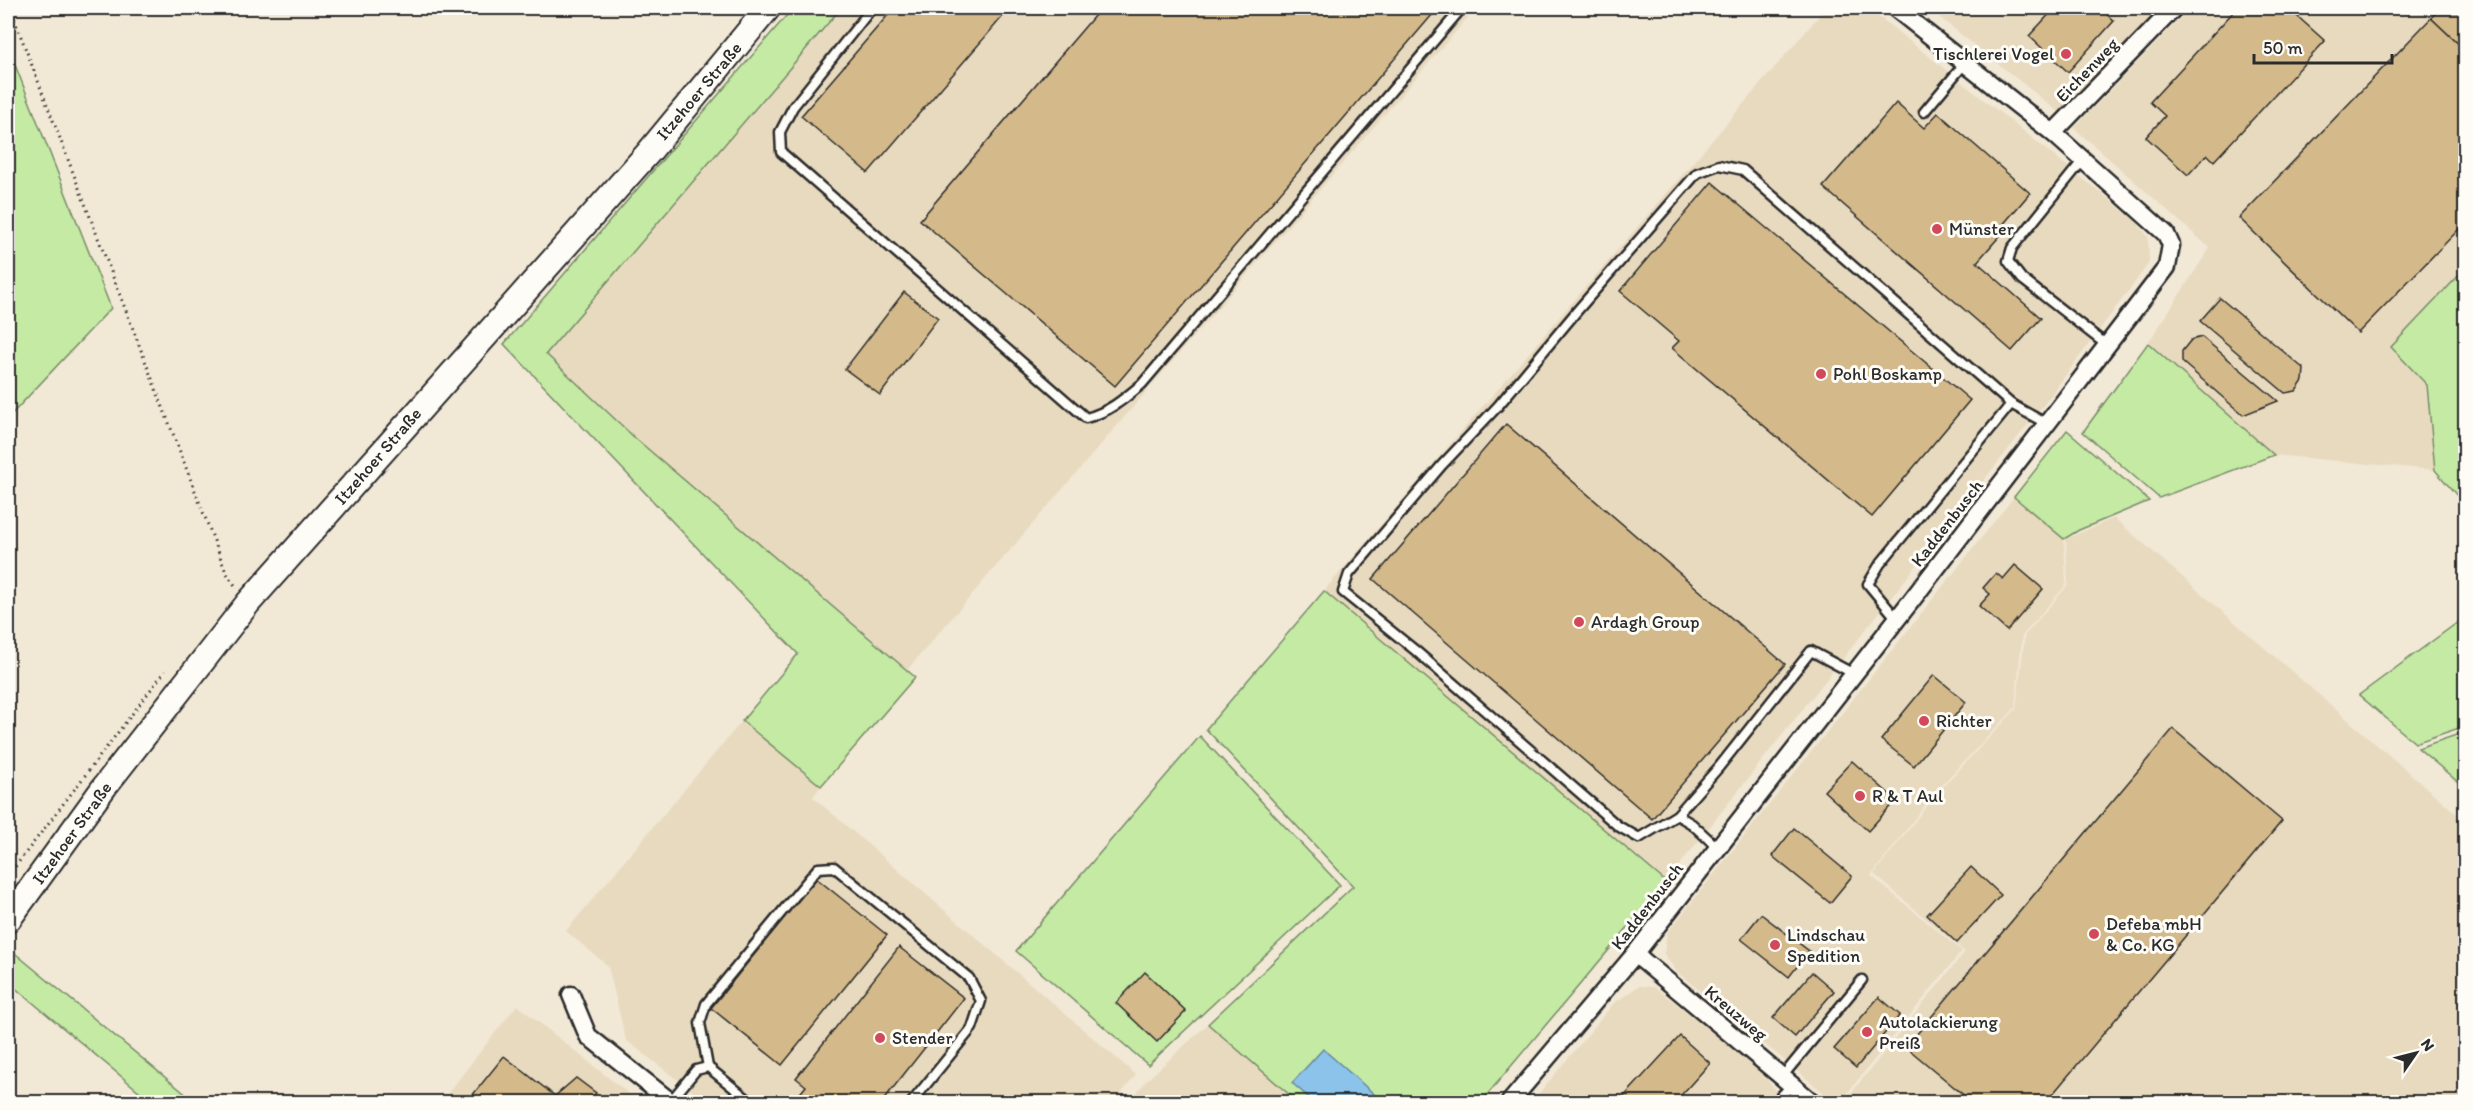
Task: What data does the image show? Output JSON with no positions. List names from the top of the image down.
{
  "streets": {
    "main road": ["Itzehoer Straße"],
    "street": ["Eichenweg", "Kaddenbusch", "Kreuzweg"]
  },
  "crossings": [
    ["Eichenweg", "Kaddenbusch"],
    ["Kaddenbusch", "Kreuzweg"]
  ],
  "places": [
    "Tischlerei Vogel",
    "Münster",
    "Pohl Boskamp",
    "Ardagh Group",
    "Richter",
    "R & T Aul",
    "Defeba mbH & Co. KG",
    "Lindschau Spedition",
    "Autolackierung Preiß",
    "Stender"
  ],
  "scale_bar": "50 m",
  "north": "top right"
}
